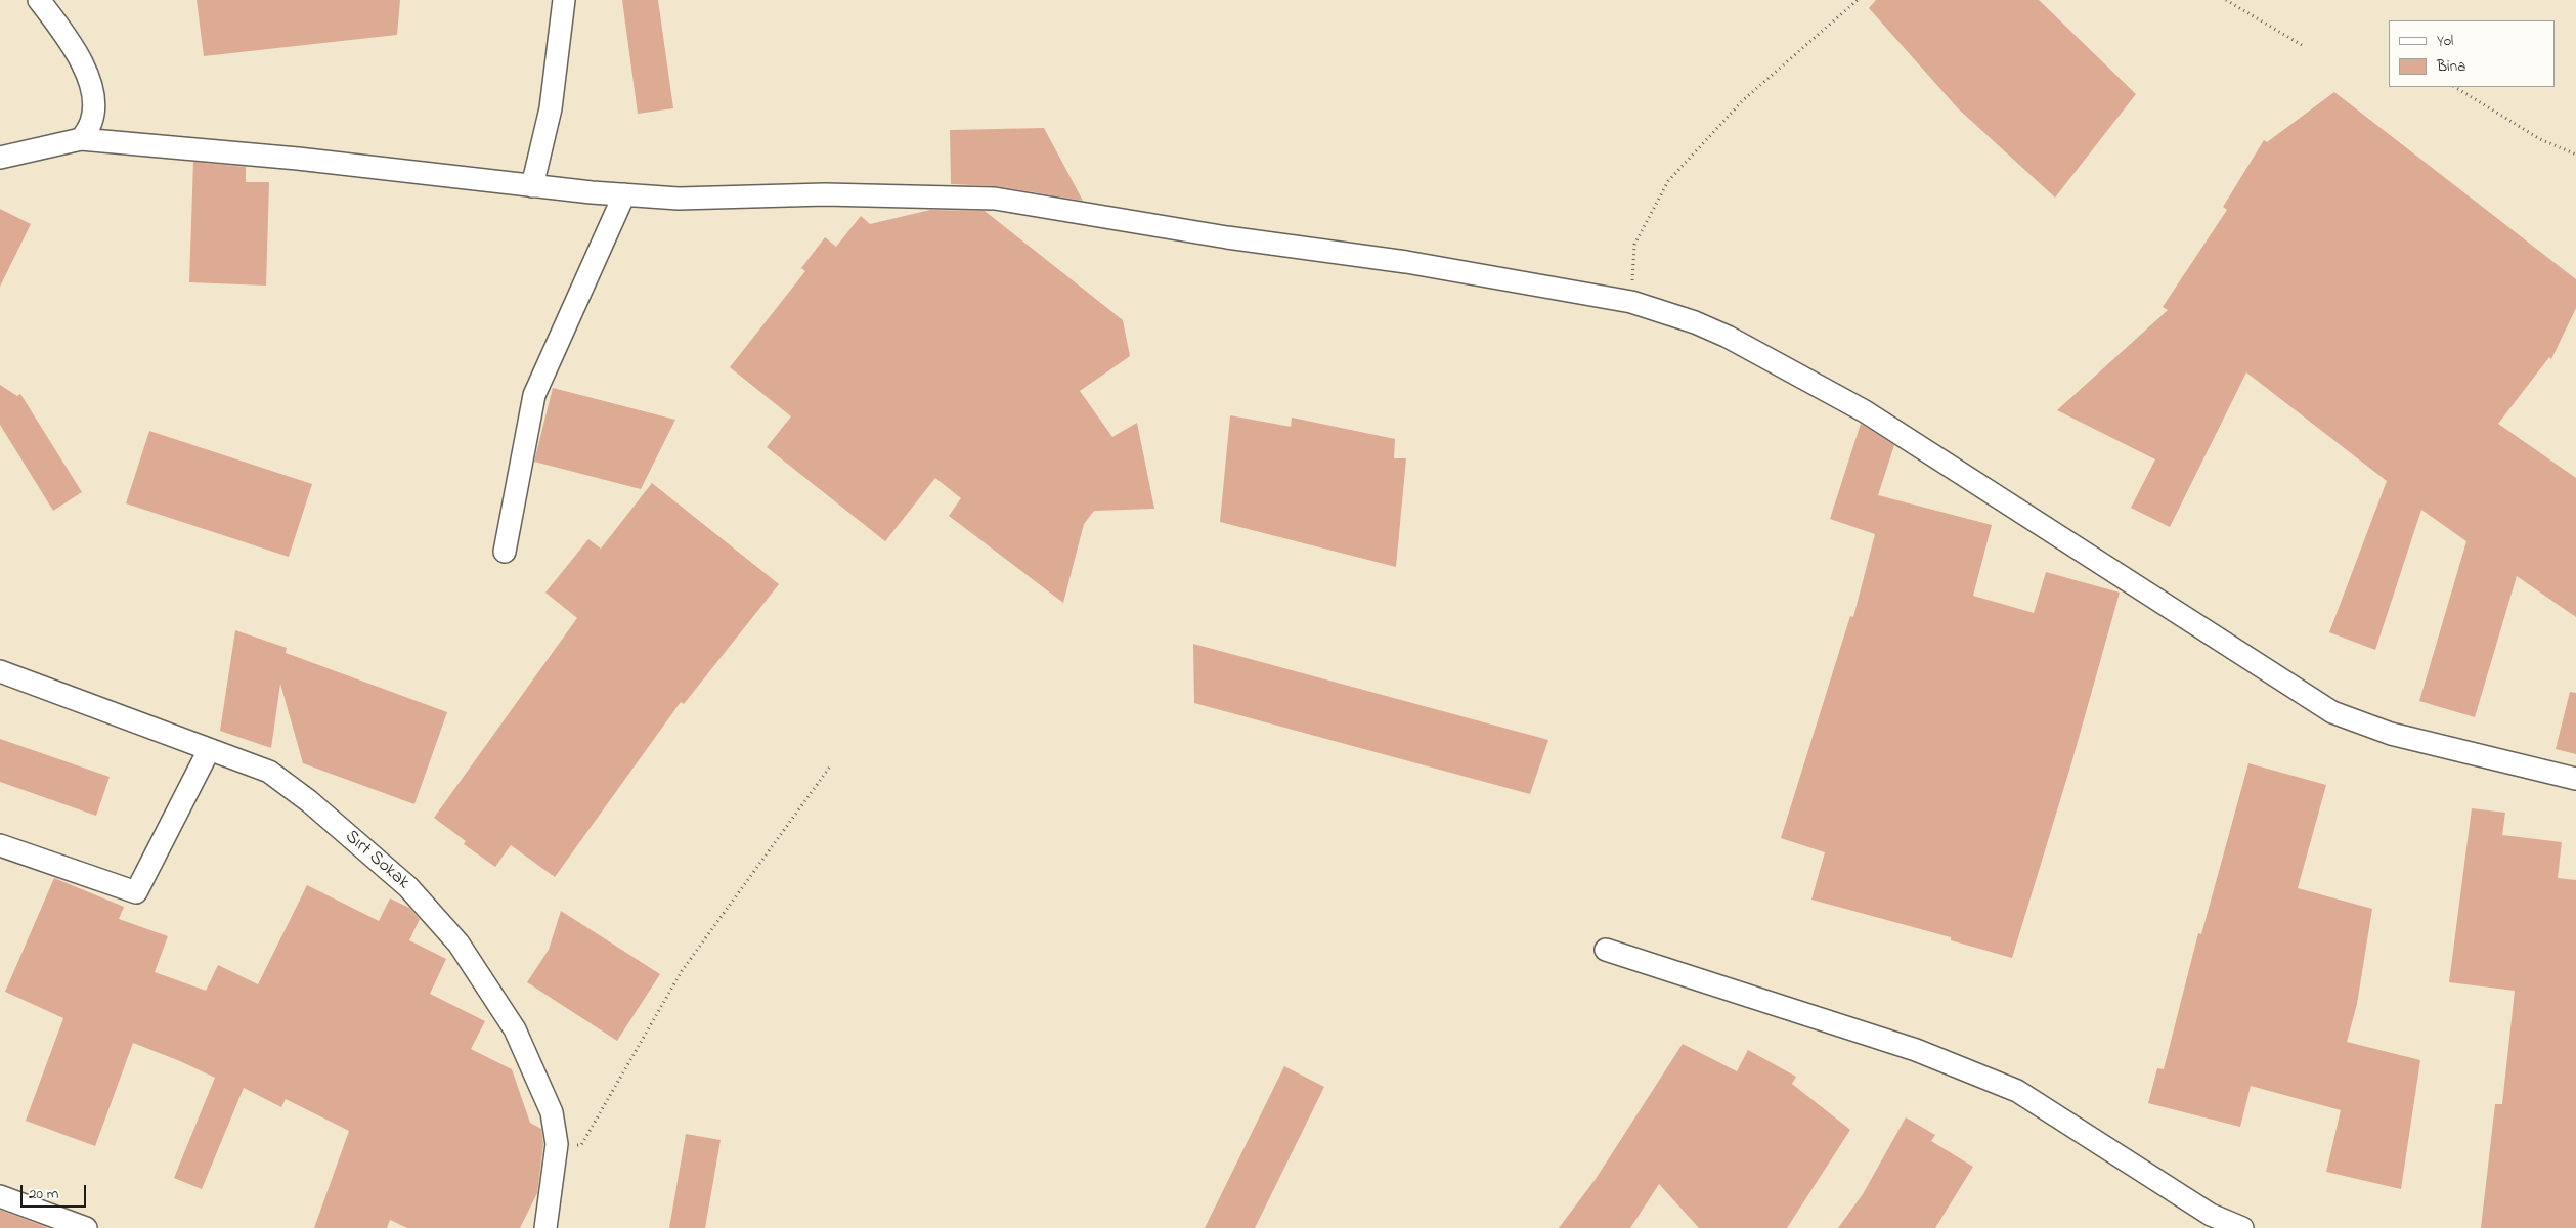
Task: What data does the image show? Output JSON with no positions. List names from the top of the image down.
{
  "streets": {
    "street": ["Sırt Sokak"]
  },
  "legend": ["Yol", "Bina"],
  "scale_bar": "20 m"
}
